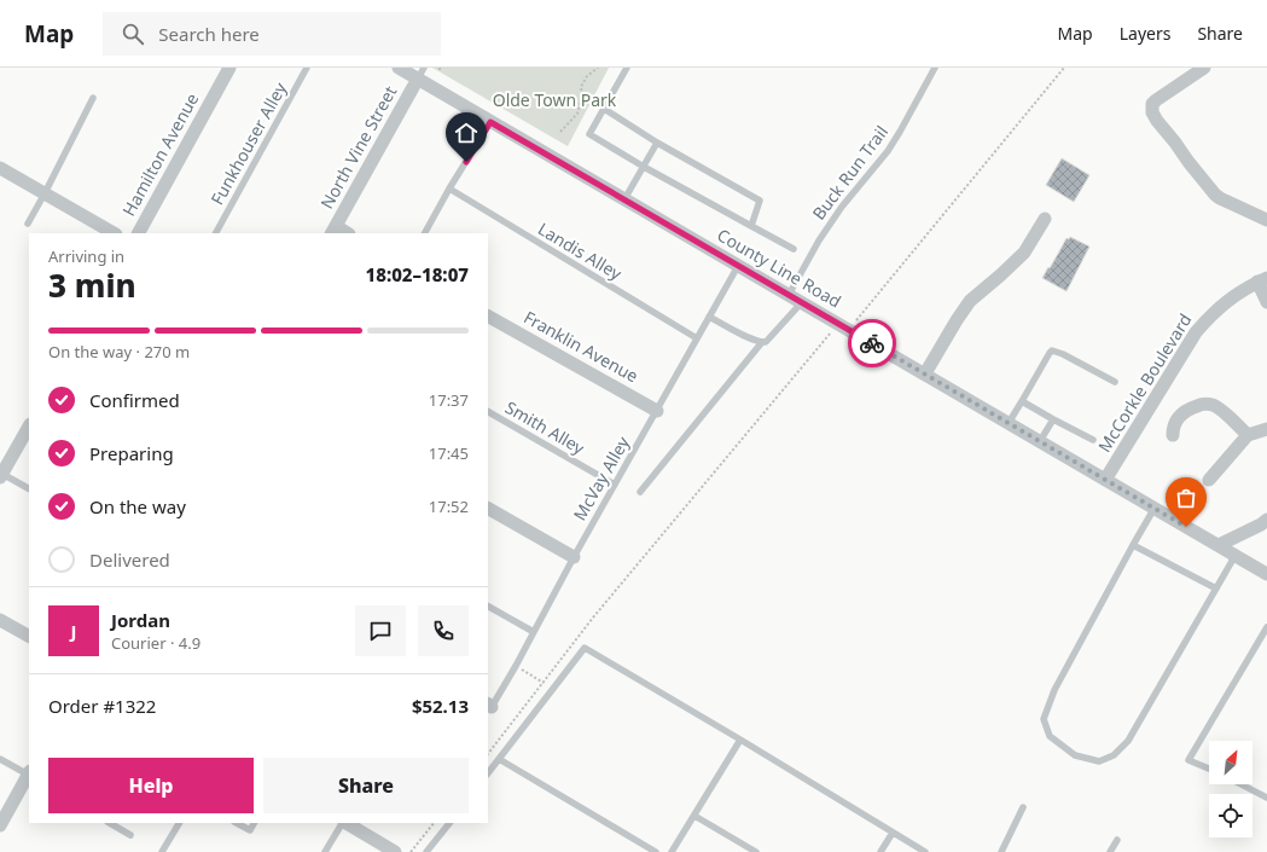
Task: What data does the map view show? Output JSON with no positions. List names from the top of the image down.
{
  "streets": {
    "street": [
      "North Vine Street",
      "Hamilton Avenue",
      "County Line Road",
      "Franklin Avenue",
      "McCorkle Boulevard"
    ],
    "lane": [
      "Funkhouser Alley",
      "Buck Run Trail",
      "Landis Alley",
      "Smith Alley",
      "McVay Alley"
    ]
  },
  "crossings": [
    ["North Vine Street", "County Line Road"],
    ["Buck Run Trail", "County Line Road"],
    ["Landis Alley", "McVay Alley"],
    ["County Line Road", "McCorkle Boulevard"],
    ["County Line Road", "McVay Alley"],
    ["Franklin Avenue", "McVay Alley"],
    ["Smith Alley", "McVay Alley"]
  ],
  "parks": ["Olde Town Park"],
  "north": "top right",
  "page": {
    "header": "Map",
    "search": "Search here",
    "nav": ["Map", "Layers", "Share"],
    "heading": ["3 min", "Arriving in", "18:02–18:07"],
    "panel": [
      "Jordan",
      "Courier · 4.9",
      "Order #1322",
      "$52.13"
    ],
    "bar": "On the way · 270 m",
    "list": [
      ["Confirmed", "17:37"],
      ["Preparing", "17:45"],
      ["On the way", "17:52"],
      "Delivered"
    ],
    "round": "J",
    "buttons": ["Help", "Share"]
  }
}
